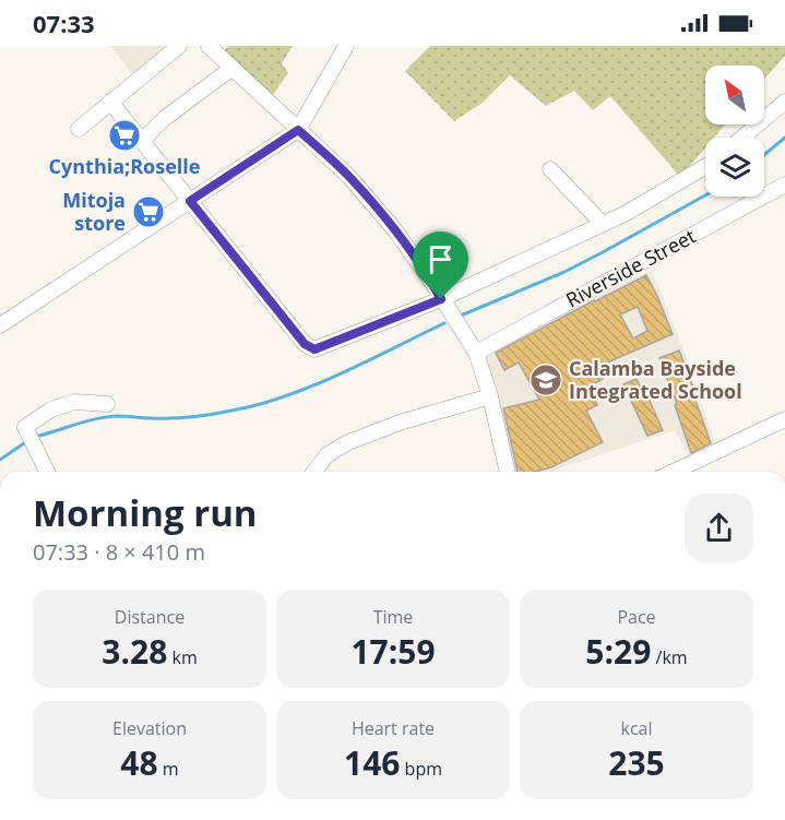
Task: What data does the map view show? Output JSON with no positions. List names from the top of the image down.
{
  "streets": {
    "street": ["Riverside Street"]
  },
  "places": {
    "supermarket": ["Cynthia;Roselle", "Mitoja store"],
    "school or university": ["Calamba Bayside Integrated School"]
  },
  "north": "top left",
  "page": {
    "status": "07:33",
    "heading": ["Morning run", "07:33 · 8 × 410 m"],
    "stats": [
      ["Distance", "3.28 km"],
      ["Time", "17:59"],
      ["Pace", "5:29 /km"],
      ["Elevation", "48 m"],
      ["Heart rate", "146 bpm"],
      ["kcal", "235"]
    ]
  }
}
